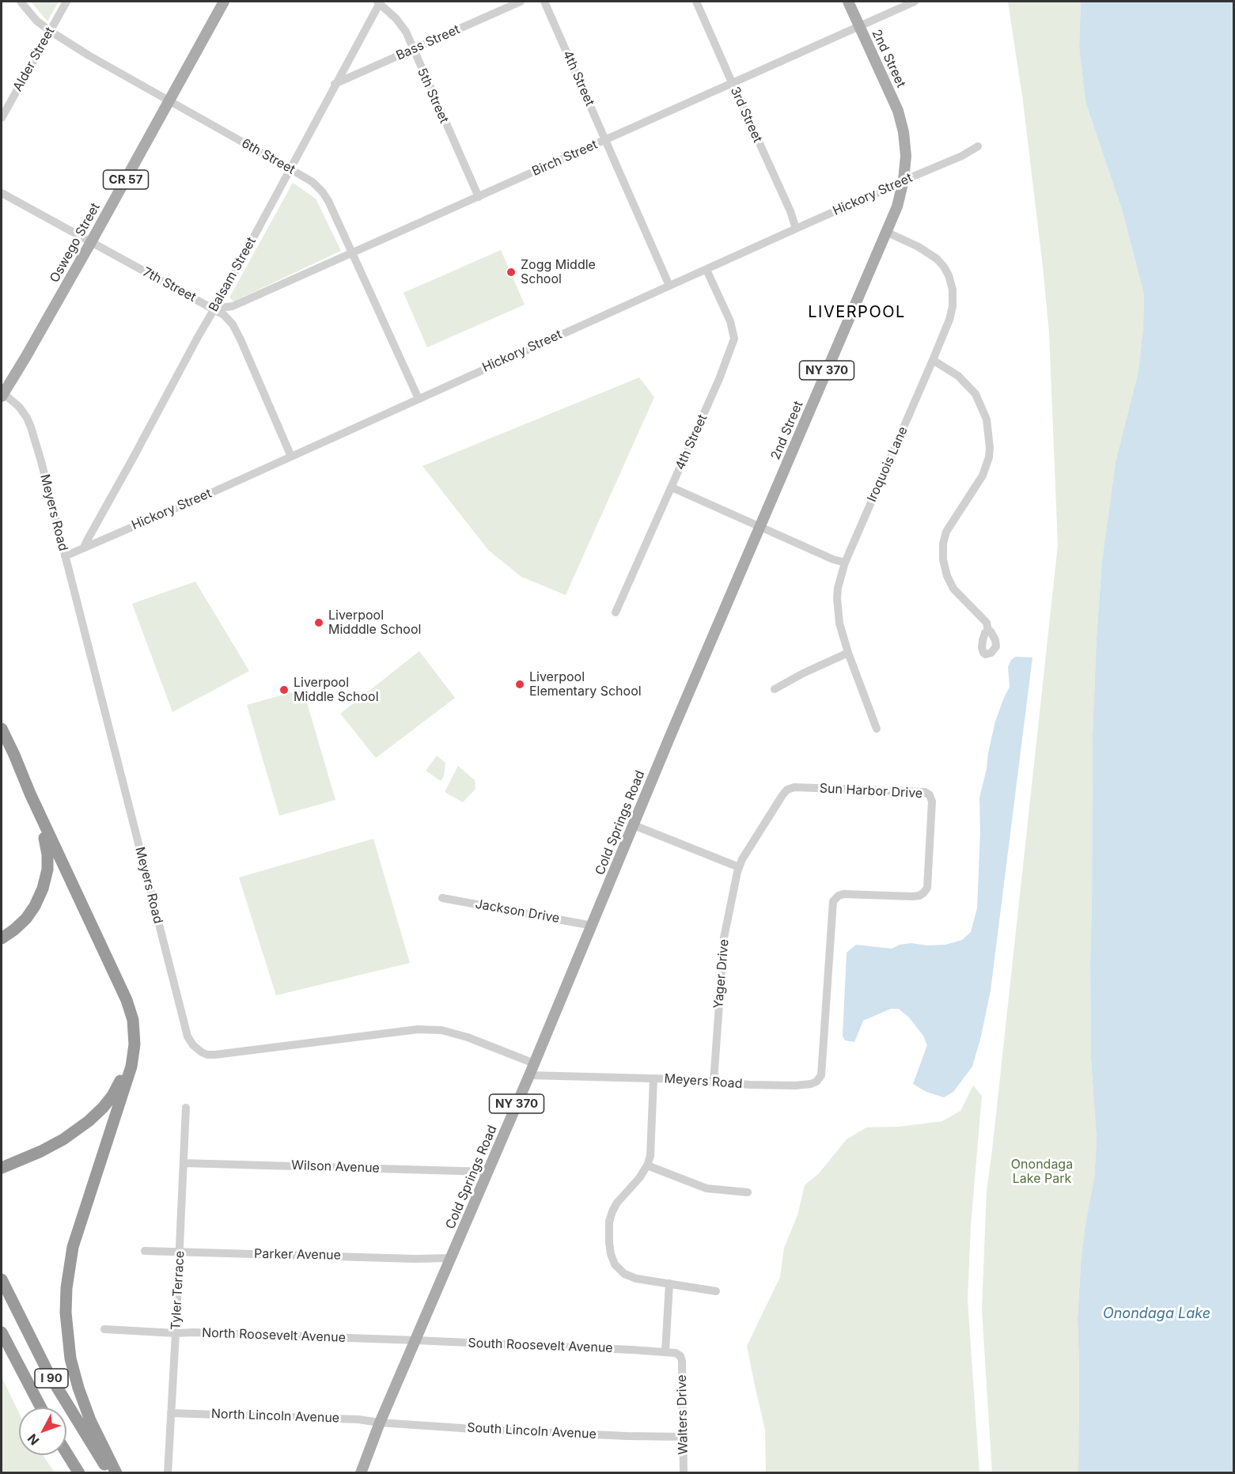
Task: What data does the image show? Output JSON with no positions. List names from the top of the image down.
{
  "streets": {
    "highway": ["I 90"],
    "main road": [
      "2nd Street",
      "CR 57",
      "Oswego Street",
      "NY 370",
      "Cold Springs Road"
    ],
    "street": [
      "Bass Street",
      "Alder Street",
      "4th Street",
      "5th Street",
      "3rd Street",
      "6th Street",
      "Birch Street",
      "Hickory Street",
      "Balsam Street",
      "7th Street",
      "Iroquois Lane",
      "Meyers Road",
      "Sun Harbor Drive",
      "Jackson Drive",
      "Yager Drive",
      "Wilson Avenue",
      "Parker Avenue",
      "Tyler Terrace",
      "North Roosevelt Avenue",
      "South Roosevelt Avenue",
      "Walters Drive",
      "North Lincoln Avenue",
      "South Lincoln Avenue"
    ]
  },
  "crossings": [
    ["Bass Street", "5th Street"],
    ["Bass Street", "Balsam Street"],
    ["2nd Street", "Birch Street"],
    ["2nd Street", "Hickory Street"],
    ["2nd Street", "Iroquois Lane"],
    ["2nd Street", "Cold Springs Road"],
    ["Alder Street", "6th Street"],
    ["4th Street", "Birch Street"],
    ["4th Street", "Hickory Street"],
    ["5th Street", "Birch Street"],
    ["5th Street", "Balsam Street"],
    ["3rd Street", "Birch Street"],
    ["3rd Street", "Hickory Street"],
    ["6th Street", "Birch Street"],
    ["6th Street", "Hickory Street"],
    ["6th Street", "Oswego Street"],
    ["6th Street", "Balsam Street"],
    ["Birch Street", "Balsam Street"],
    ["Birch Street", "7th Street"],
    ["Hickory Street", "Balsam Street"],
    ["Hickory Street", "7th Street"],
    ["Hickory Street", "Meyers Road"],
    ["Oswego Street", "7th Street"],
    ["Oswego Street", "Meyers Road"],
    ["Balsam Street", "7th Street"],
    ["Meyers Road", "Sun Harbor Drive"],
    ["Meyers Road", "Cold Springs Road"],
    ["Meyers Road", "Yager Drive"],
    ["Sun Harbor Drive", "Yager Drive"],
    ["Cold Springs Road", "Jackson Drive"],
    ["Cold Springs Road", "Wilson Avenue"],
    ["Cold Springs Road", "Parker Avenue"],
    ["Cold Springs Road", "North Roosevelt Avenue"],
    ["Cold Springs Road", "South Roosevelt Avenue"],
    ["Cold Springs Road", "North Lincoln Avenue"],
    ["Cold Springs Road", "South Lincoln Avenue"],
    ["Wilson Avenue", "Tyler Terrace"],
    ["Parker Avenue", "Tyler Terrace"],
    ["Tyler Terrace", "North Roosevelt Avenue"],
    ["Tyler Terrace", "North Lincoln Avenue"],
    ["North Roosevelt Avenue", "South Roosevelt Avenue"],
    ["South Roosevelt Avenue", "Walters Drive"],
    ["Walters Drive", "South Lincoln Avenue"],
    ["North Lincoln Avenue", "South Lincoln Avenue"]
  ],
  "districts": ["LIVERPOOL"],
  "water": ["Onondaga Lake"],
  "parks": ["Onondaga Lake Park"],
  "places": [
    "Zogg Middle School",
    "Liverpool Midddle School",
    "Liverpool Elementary School",
    "Liverpool Middle School"
  ],
  "north": "bottom left"
}
